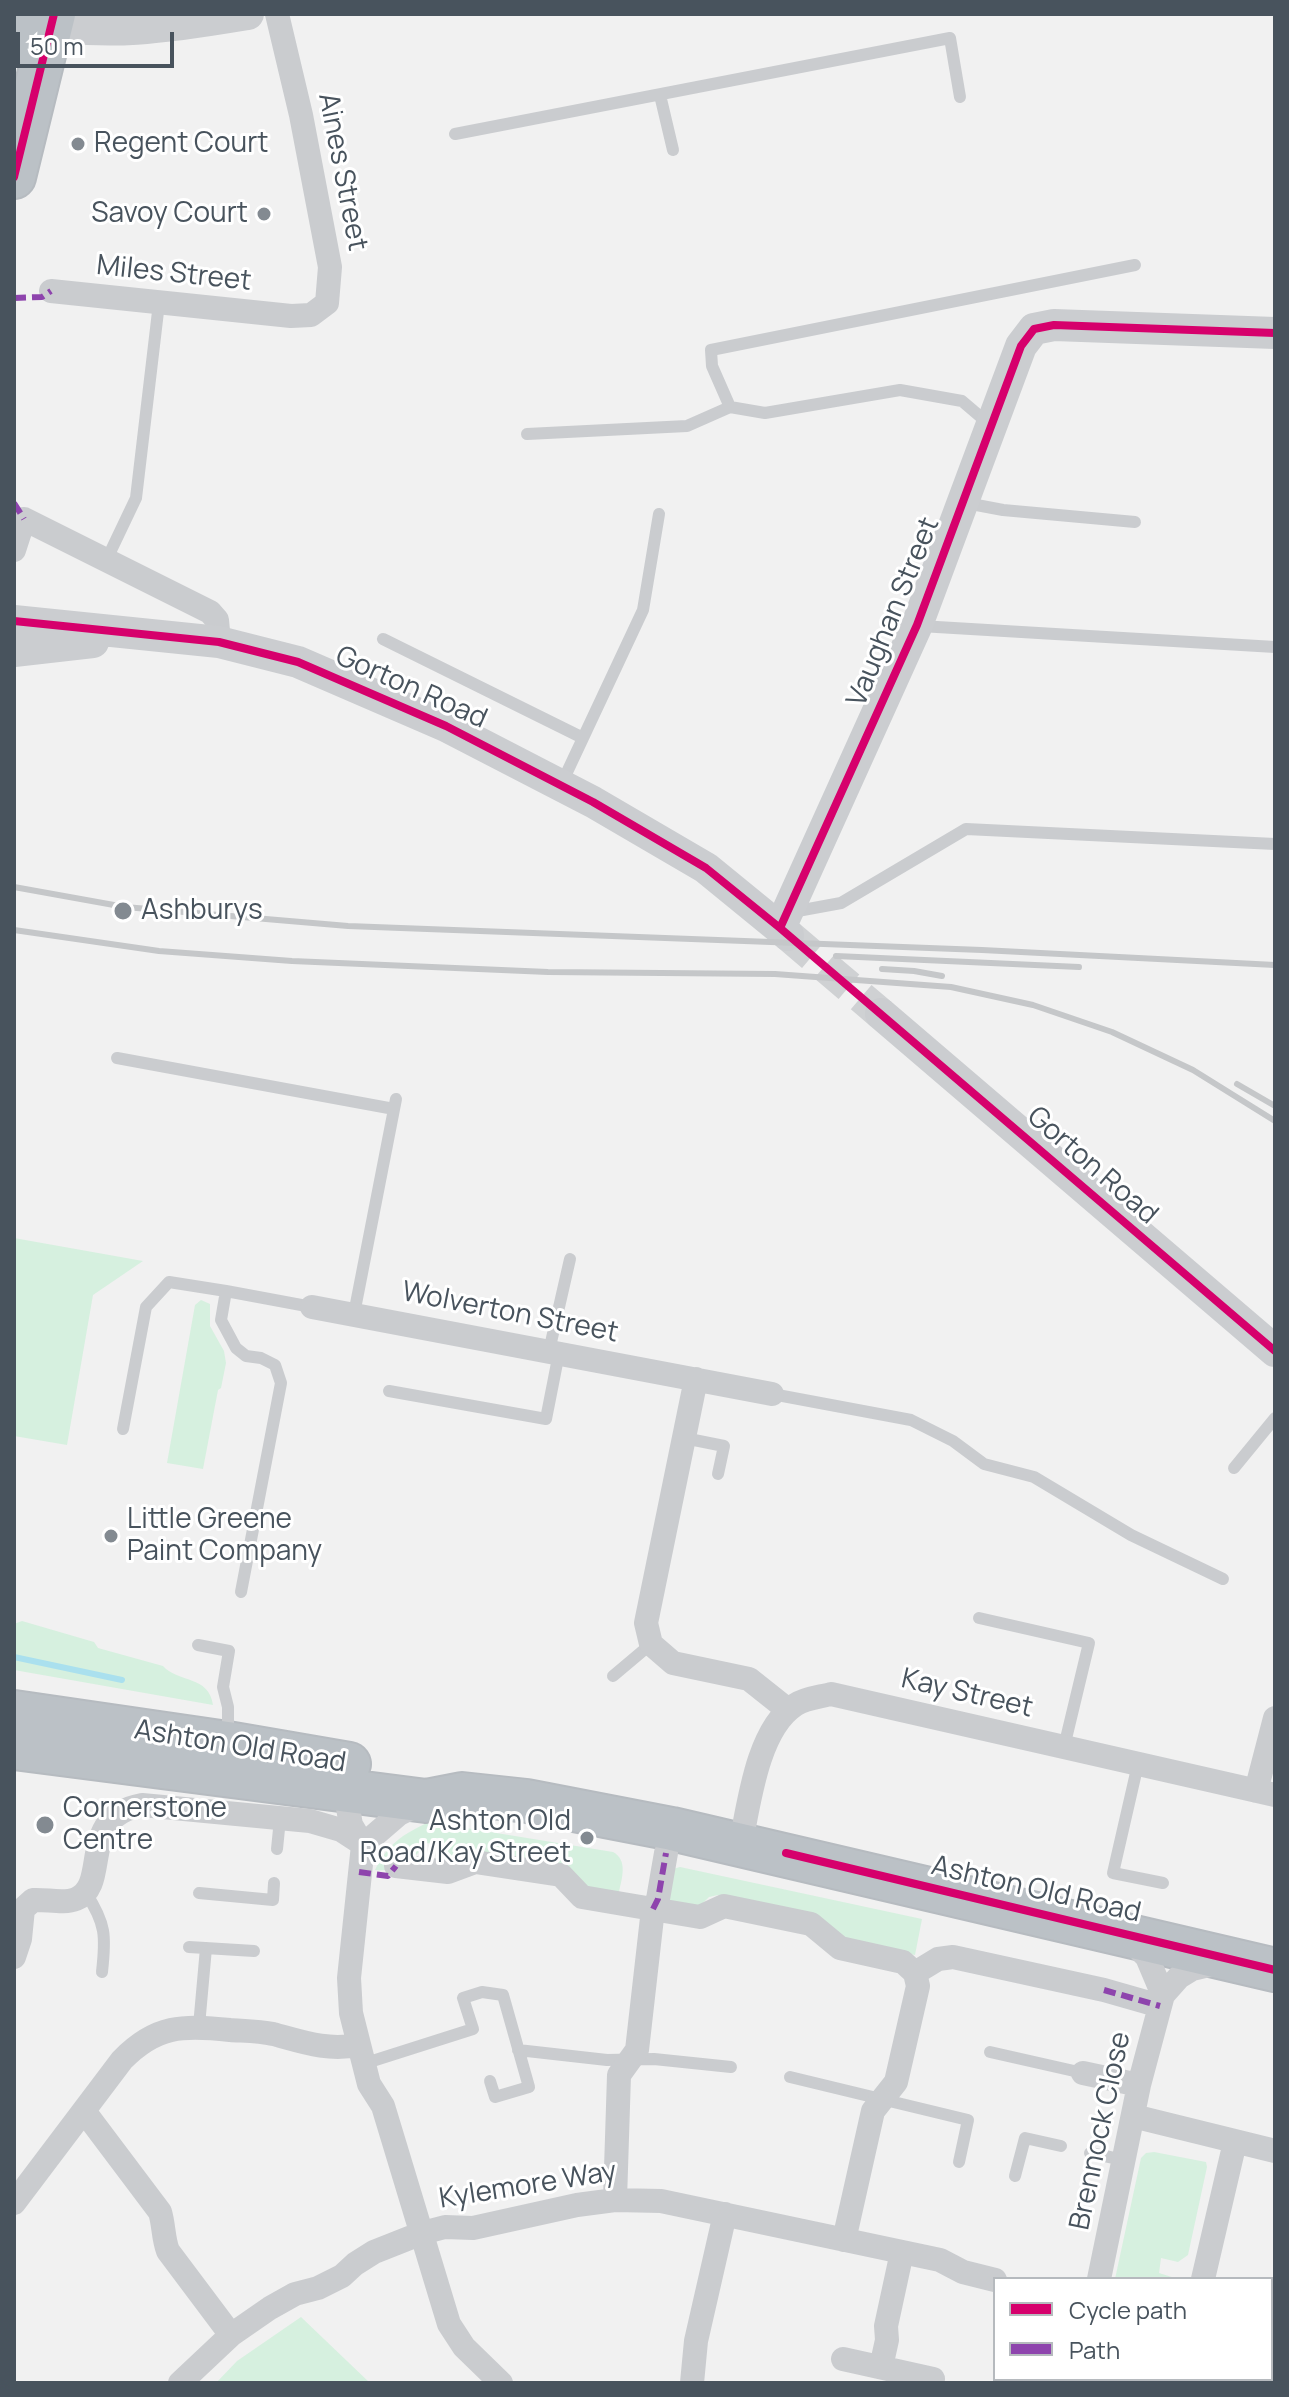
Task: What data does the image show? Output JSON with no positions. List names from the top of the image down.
{
  "streets": {
    "highway": ["Ashton Old Road"],
    "street": [
      "Aines Street",
      "Miles Street",
      "Vaughan Street",
      "Gorton Road",
      "Wolverton Street",
      "Kay Street",
      "Brennock Close",
      "Kylemore Way"
    ]
  },
  "crossings": [
    ["Aines Street", "Miles Street"],
    ["Vaughan Street", "Gorton Road"]
  ],
  "places": [
    "Regent Court",
    "Savoy Court",
    "Ashburys",
    "Little Greene Paint Company",
    "Cornerstone Centre",
    "Ashton Old Road/Kay Street"
  ],
  "legend": ["Cycle path", "Path"],
  "scale_bar": "50 m"
}
